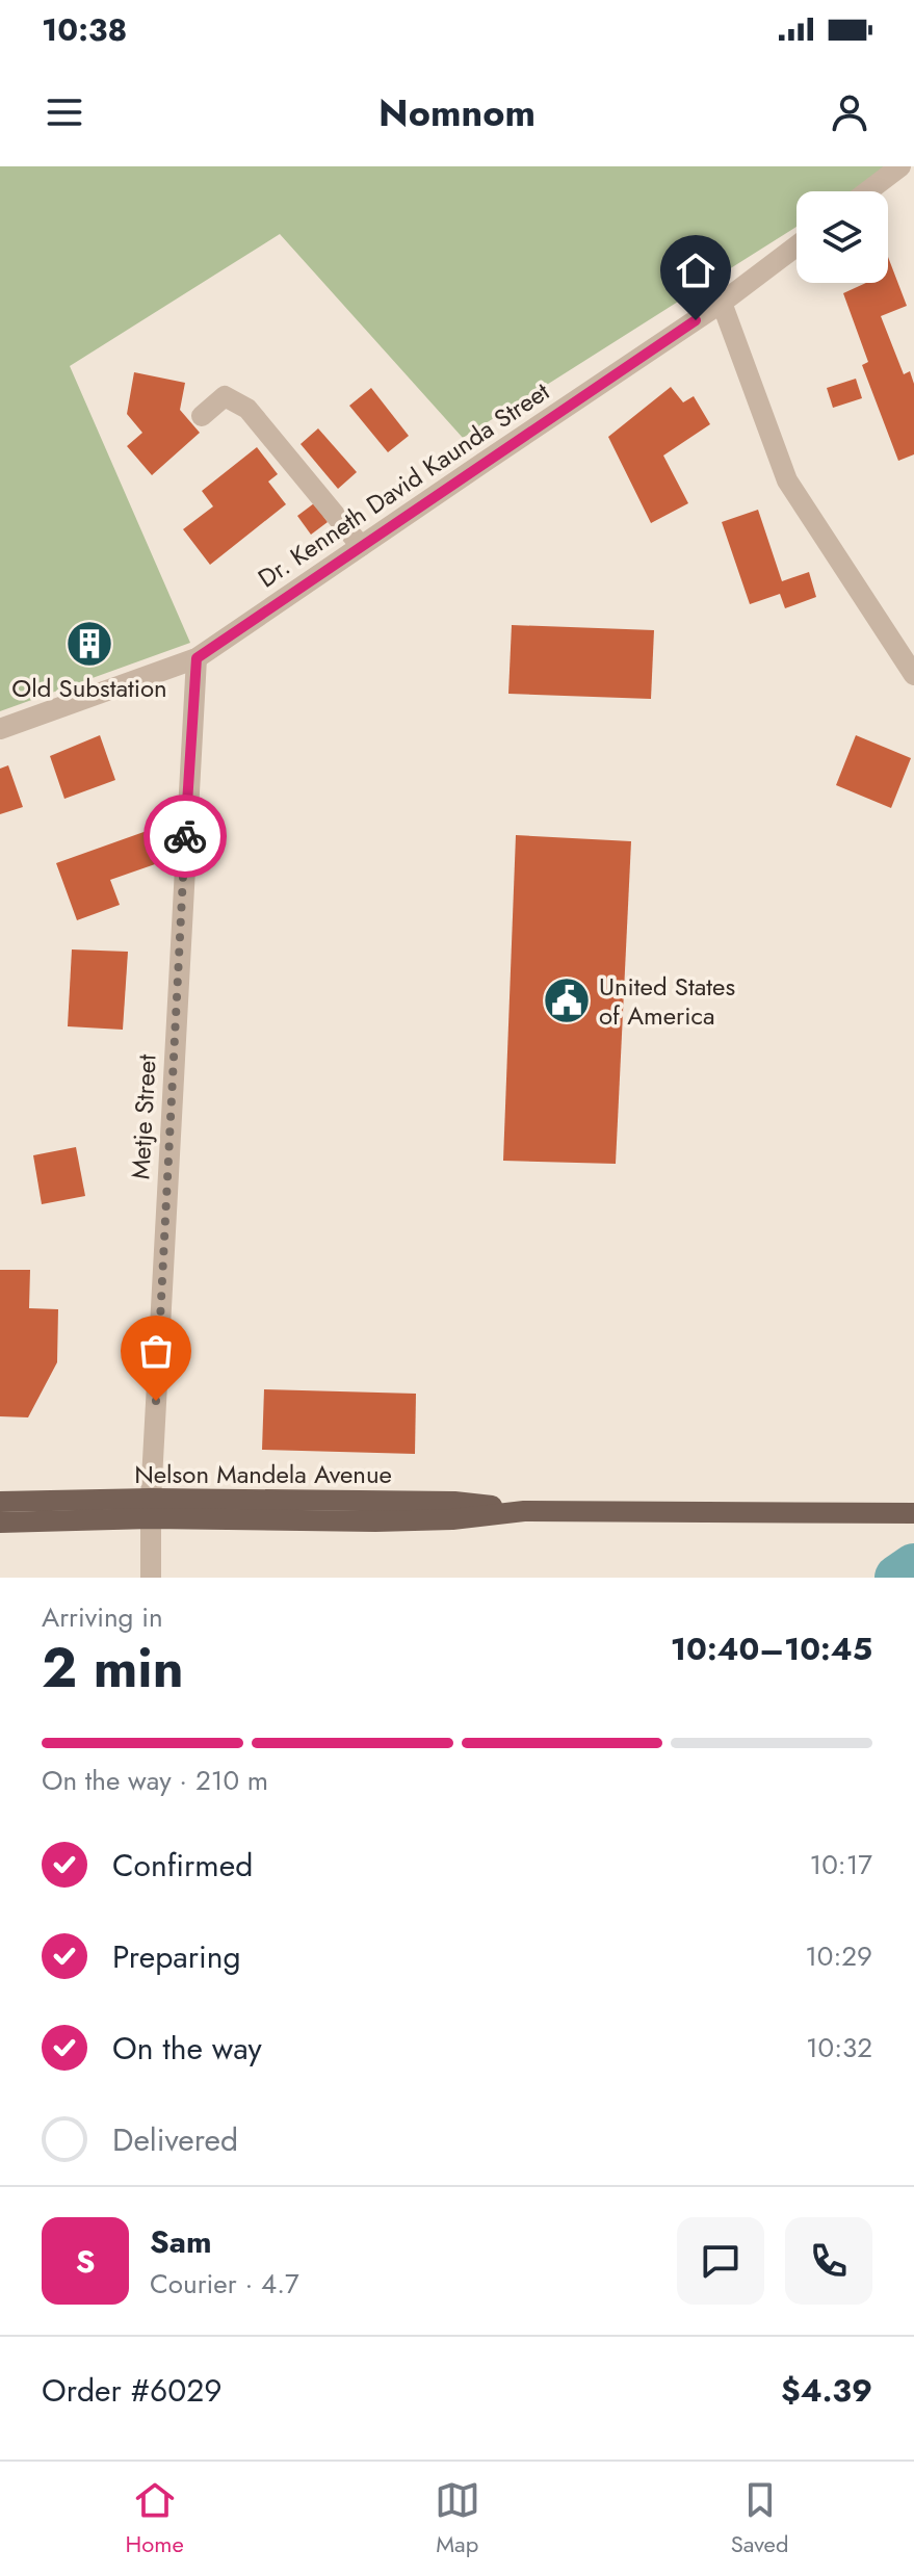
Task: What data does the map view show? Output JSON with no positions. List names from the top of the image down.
{
  "streets": {
    "main road": ["Nelson Mandela Avenue"],
    "street": ["Dr. Kenneth David Kaunda Street", "Metje Street"]
  },
  "crossings": [
    ["Dr. Kenneth David Kaunda Street", "Metje Street"],
    ["Metje Street", "Nelson Mandela Avenue"]
  ],
  "places": {
    "building": ["Old Substation"],
    "public building": ["United States of America"]
  },
  "page": {
    "status": "10:38",
    "header": "Nomnom",
    "heading": ["2 min", "Arriving in", "10:40–10:45"],
    "panel": [
      "Sam",
      "Courier · 4.7",
      "Order #6029",
      "$4.39"
    ],
    "bar": "On the way · 210 m",
    "list": [
      ["Confirmed", "10:17"],
      ["Preparing", "10:29"],
      ["On the way", "10:32"],
      "Delivered"
    ],
    "round": "S",
    "tabs": ["Home", "Map", "Saved"]
  }
}
